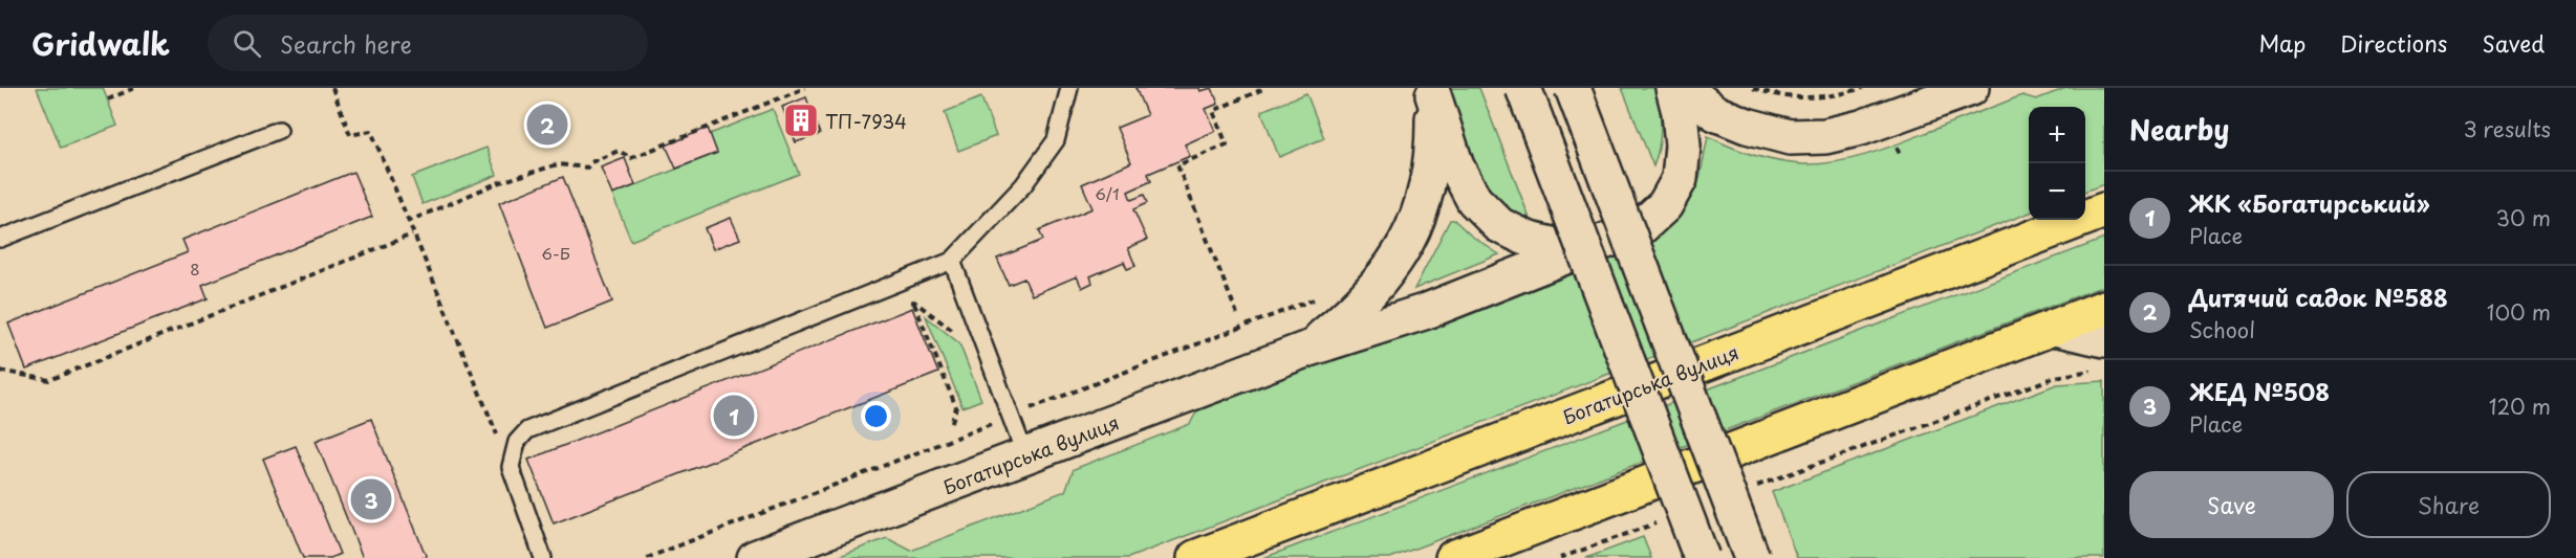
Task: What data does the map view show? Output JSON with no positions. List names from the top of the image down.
{
  "streets": {
    "main road": ["Богатирська вулиця"]
  },
  "places": {
    "building": ["ТП-7934"]
  },
  "house_numbers": ["6/1", "6-Б", "8"],
  "page": {
    "header": "Gridwalk",
    "search": "Search here",
    "nav": ["Map", "Directions", "Saved"],
    "heading": ["Nearby", "3 results"],
    "pins": ["2", "1", "3"],
    "map_buttons": ["+", "−"],
    "list": [
      {
        "mark": "1",
        "name": "ЖК «Богатирський»",
        "note": "Place",
        "value": "30 m"
      },
      {
        "mark": "2",
        "name": "Дитячий садок №588",
        "note": "School",
        "value": "100 m"
      },
      {
        "mark": "3",
        "name": "ЖЕД №508",
        "note": "Place",
        "value": "120 m"
      }
    ],
    "buttons": ["Save", "Share"]
  }
}
